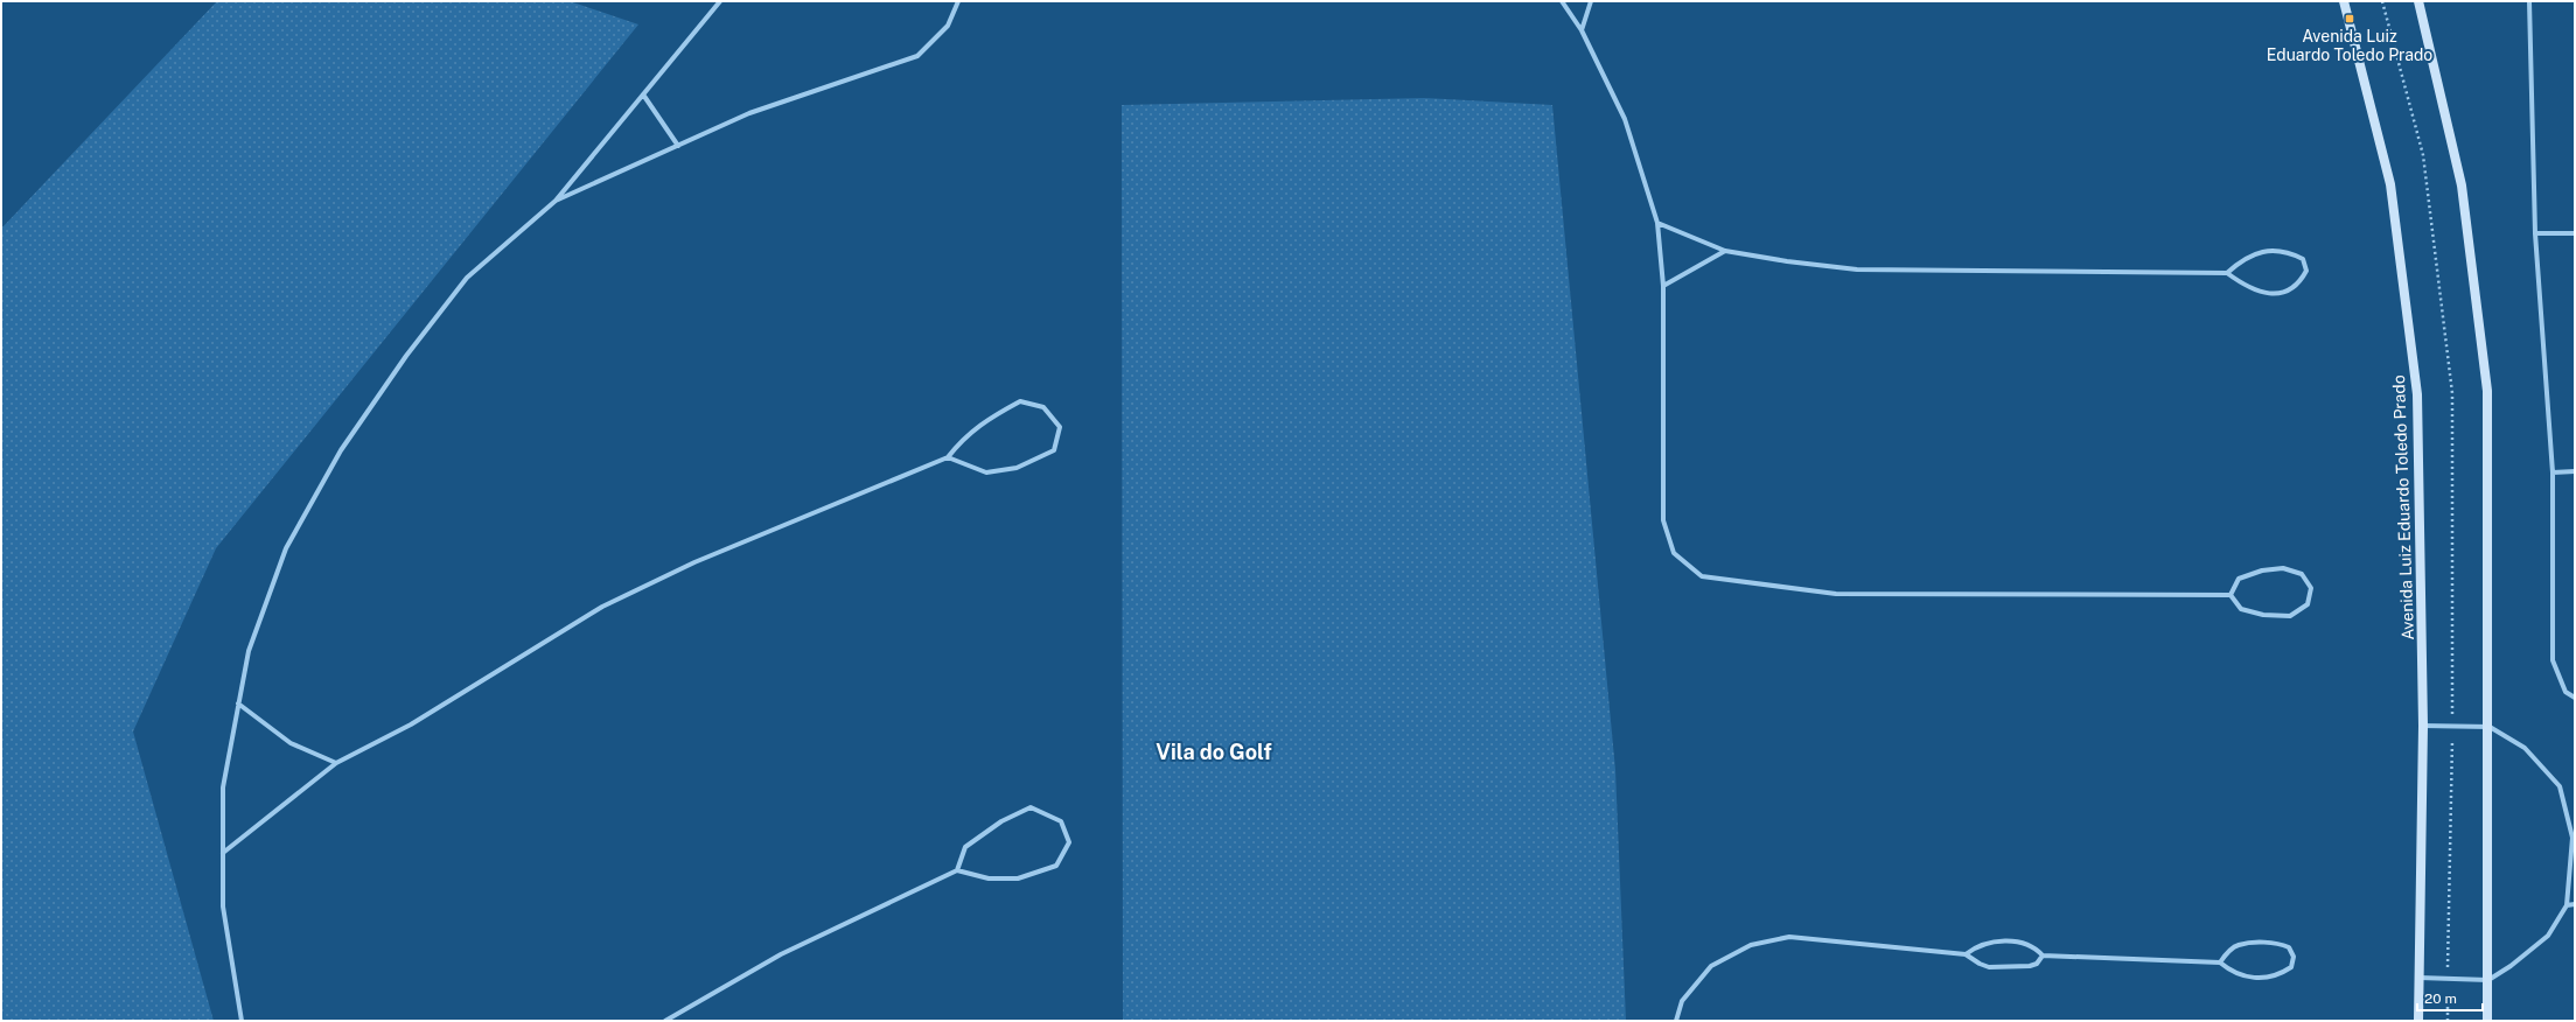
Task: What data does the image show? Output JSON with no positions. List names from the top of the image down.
{
  "streets": {
    "main road": ["Avenida Luiz Eduardo Toledo Prado"]
  },
  "districts": ["Vila do Golf"],
  "places": {
    "transit": ["Avenida Luiz Eduardo Toledo Prado"]
  },
  "scale_bar": "20 m"
}
